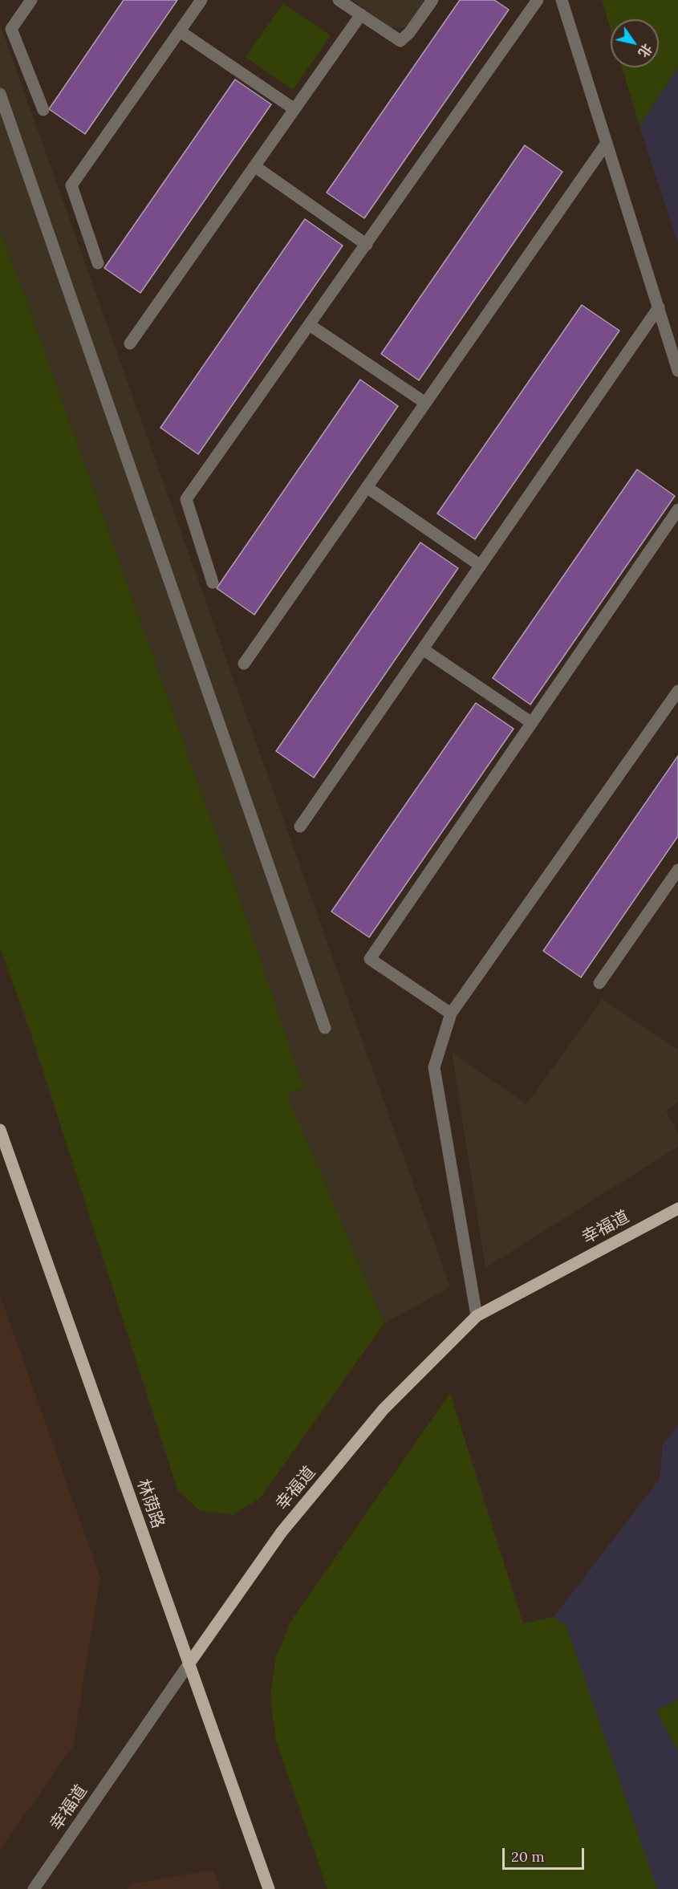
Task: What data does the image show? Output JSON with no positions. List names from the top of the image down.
{
  "streets": {
    "main road": ["幸福道", "林荫路"]
  },
  "crossings": [
    ["幸福道", "林荫路"]
  ],
  "scale_bar": "20 m",
  "north": "bottom right"
}
